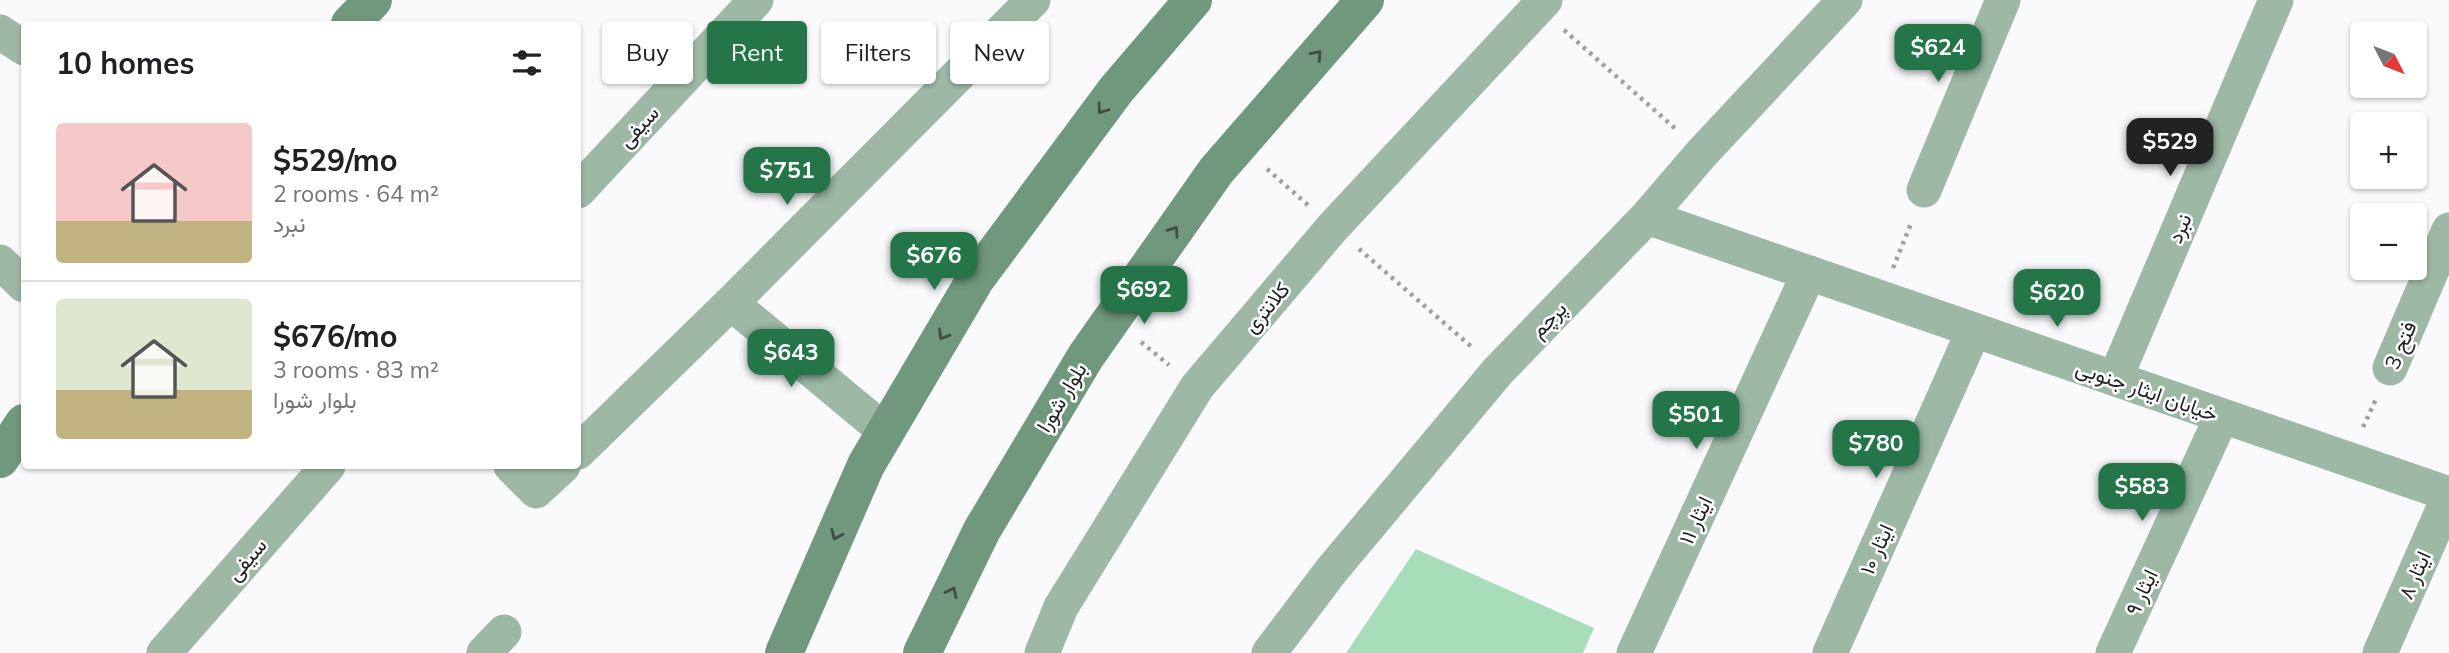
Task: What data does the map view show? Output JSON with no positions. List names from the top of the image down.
{
  "streets": {
    "main road": ["بلوار شورا"],
    "street": [
      "سیفی",
      "نبرد",
      "کلانتری",
      "پرچم",
      "فتح 3",
      "خیابان ایثار جنوبی",
      "ایثار ۱۱",
      "ایثار ۱۰",
      "ایثار ۸",
      "ایثار ۹"
    ]
  },
  "crossings": [
    ["نبرد", "خیابان ایثار جنوبی"],
    ["پرچم", "خیابان ایثار جنوبی"],
    ["فتح 3", "خیابان ایثار جنوبی"],
    ["خیابان ایثار جنوبی", "ایثار ۱۱"],
    ["خیابان ایثار جنوبی", "ایثار ۱۰"],
    ["خیابان ایثار جنوبی", "ایثار ۸"],
    ["خیابان ایثار جنوبی", "ایثار ۹"]
  ],
  "north": "bottom right",
  "page": {
    "map_buttons": ["+", "−"],
    "chip": [
      "Buy",
      "Rent",
      "Filters",
      "New"
    ],
    "heading": "10 homes",
    "price": [
      "$624",
      "$529",
      "$751",
      "$676",
      "$692",
      "$620",
      "$643",
      "$501",
      "$780",
      "$583"
    ],
    "list": [
      {
        "name": "$529/mo",
        "note": "2 rooms · 64 m² · نبرد"
      },
      {
        "name": "$676/mo",
        "note": "3 rooms · 83 m² · بلوار شورا"
      }
    ]
  }
}
